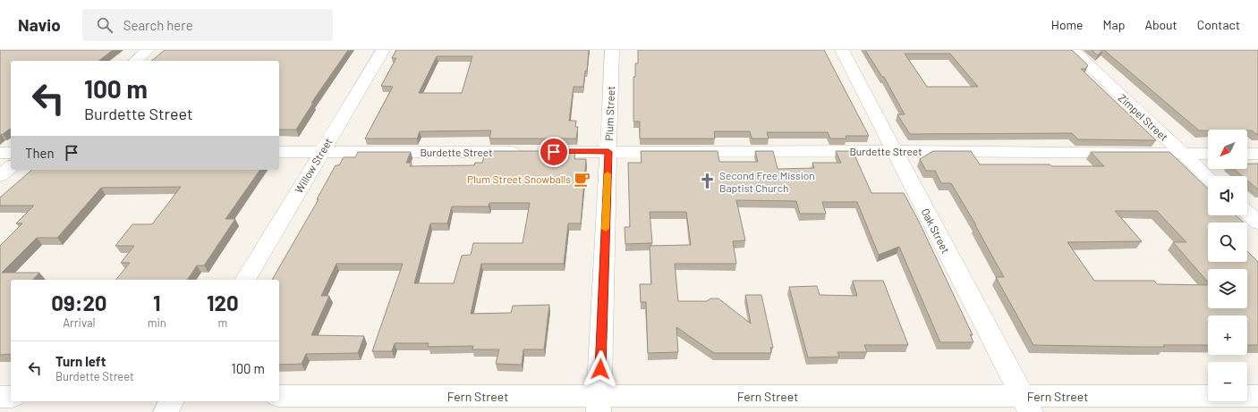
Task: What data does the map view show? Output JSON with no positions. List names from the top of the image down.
{
  "streets": {
    "street": [
      "Plum Street",
      "Zimpel Street",
      "Burdette Street",
      "Willow Street",
      "Oak Street",
      "Fern Street"
    ]
  },
  "crossings": [
    ["Plum Street", "Burdette Street"],
    ["Plum Street", "Fern Street"],
    ["Zimpel Street", "Burdette Street"],
    ["Burdette Street", "Willow Street"],
    ["Burdette Street", "Oak Street"],
    ["Oak Street", "Fern Street"]
  ],
  "places": {
    "cafe": ["Plum Street Snowballs"],
    "church": ["Second Free Mission Baptist Church"]
  },
  "north": "bottom left",
  "page": {
    "header": "Navio",
    "search": "Search here",
    "nav": [
      "Home",
      "Map",
      "About",
      "Contact"
    ],
    "turn": ["100 m", "Burdette Street"],
    "map_buttons": ["+", "−"],
    "then": "Then",
    "eta": [
      "09:20",
      "Arrival",
      "1",
      "min",
      "120",
      "m"
    ],
    "list": [
      {
        "name": "Turn left",
        "note": "Burdette Street",
        "value": "100 m"
      }
    ]
  }
}
